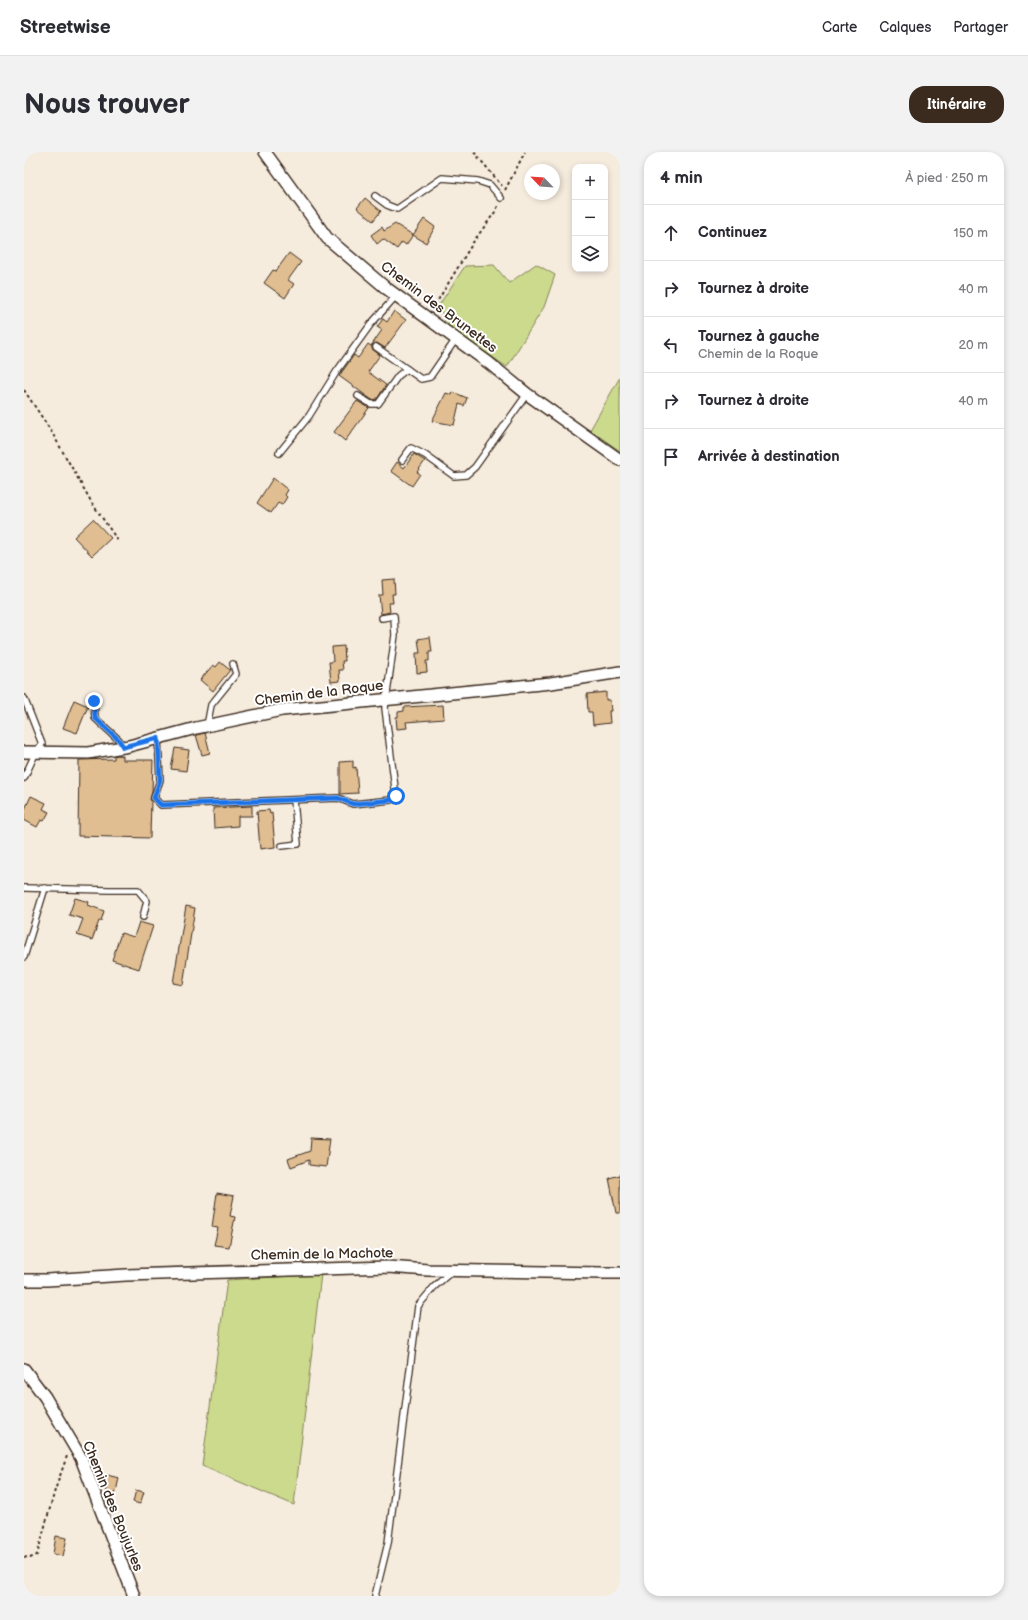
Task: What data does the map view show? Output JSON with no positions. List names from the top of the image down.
{
  "streets": {
    "street": [
      "Chemin des Brunettes",
      "Chemin de la Roque",
      "Chemin de la Machote",
      "Chemin des Boujurles"
    ]
  },
  "north": "top left",
  "page": {
    "header": "Streetwise",
    "nav": ["Carte", "Calques", "Partager"],
    "buttons": "Itinéraire",
    "title": "Nous trouver",
    "heading": ["4 min", "À pied · 250 m"],
    "map_buttons": ["+", "−"],
    "list": [
      ["Continuez", "150 m"],
      ["Tournez à droite", "40 m"],
      ["Tournez à gauche", "Chemin de la Roque", "20 m"],
      ["Tournez à droite", "40 m"],
      "Arrivée à destination"
    ]
  }
}
